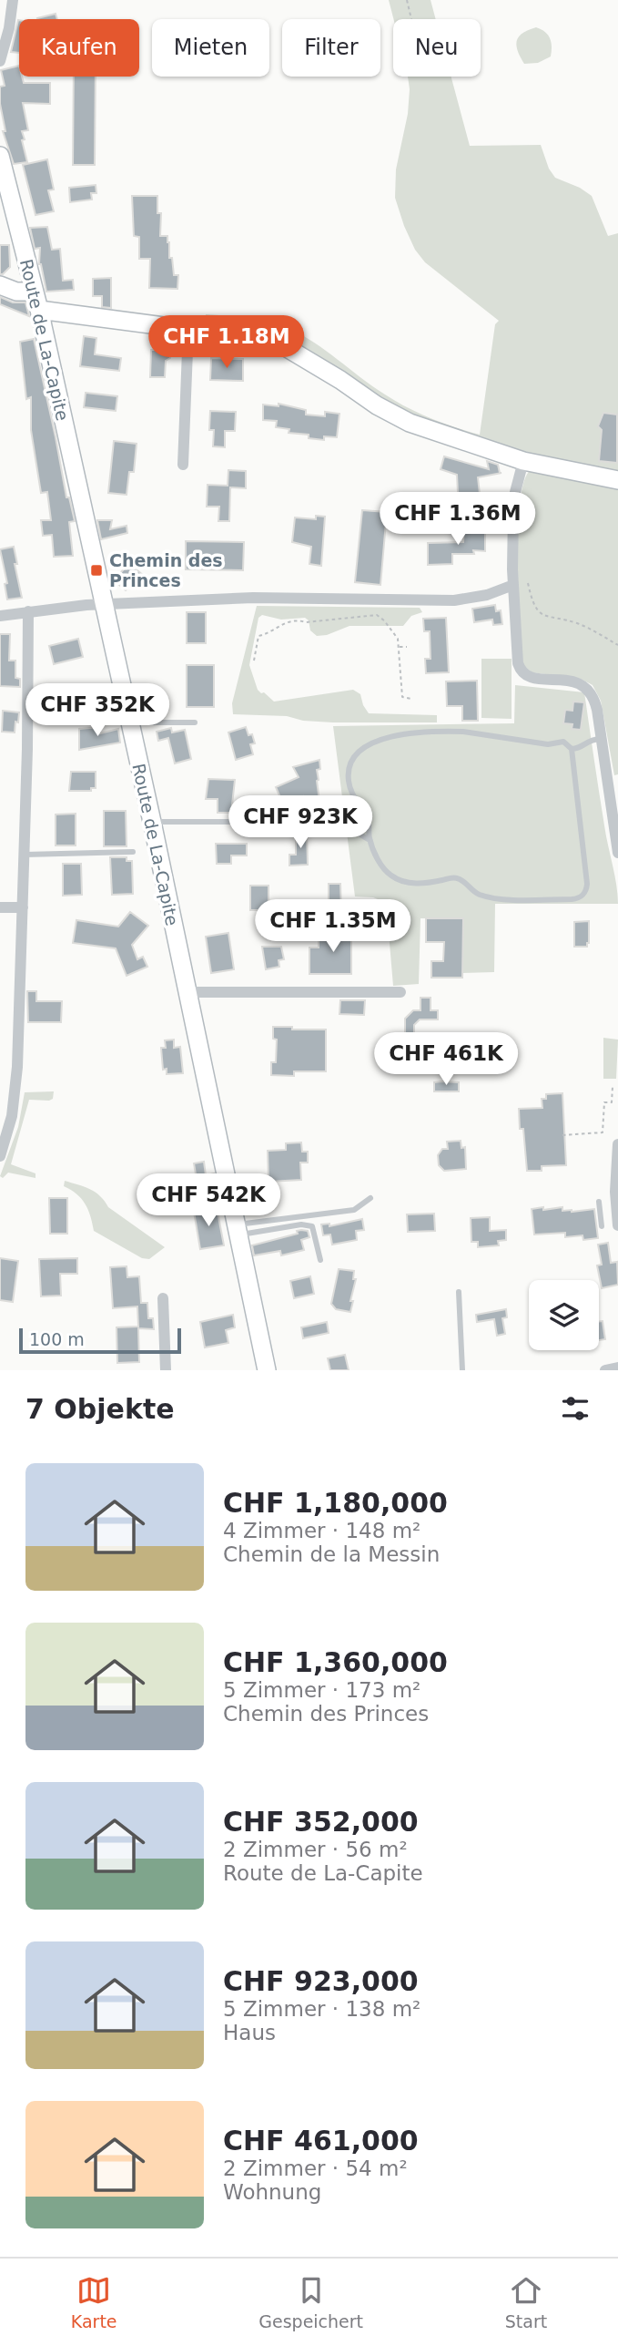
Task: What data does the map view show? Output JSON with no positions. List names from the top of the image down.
{
  "streets": {
    "street": ["Route de La-Capite"]
  },
  "places": {
    "transit": ["Chemin des Princes"]
  },
  "scale_bar": "100 m",
  "page": {
    "chip": [
      "Kaufen",
      "Mieten",
      "Filter",
      "Neu"
    ],
    "price": [
      "CHF 1.18M",
      "CHF 1.36M",
      "CHF 352K",
      "CHF 923K",
      "CHF 1.35M",
      "CHF 461K",
      "CHF 542K"
    ],
    "scale": "100 m",
    "heading": "7 Objekte",
    "list": [
      {
        "name": "CHF 1,180,000",
        "note": "4 Zimmer · 148 m² · Chemin de la Messin"
      },
      {
        "name": "CHF 1,360,000",
        "note": "5 Zimmer · 173 m² · Chemin des Princes"
      },
      {
        "name": "CHF 352,000",
        "note": "2 Zimmer · 56 m² · Route de La-Capite"
      },
      {
        "name": "CHF 923,000",
        "note": "5 Zimmer · 138 m² · Haus"
      },
      {
        "name": "CHF 461,000",
        "note": "2 Zimmer · 54 m² · Wohnung"
      }
    ],
    "tabs": ["Karte", "Gespeichert", "Start"]
  }
}
